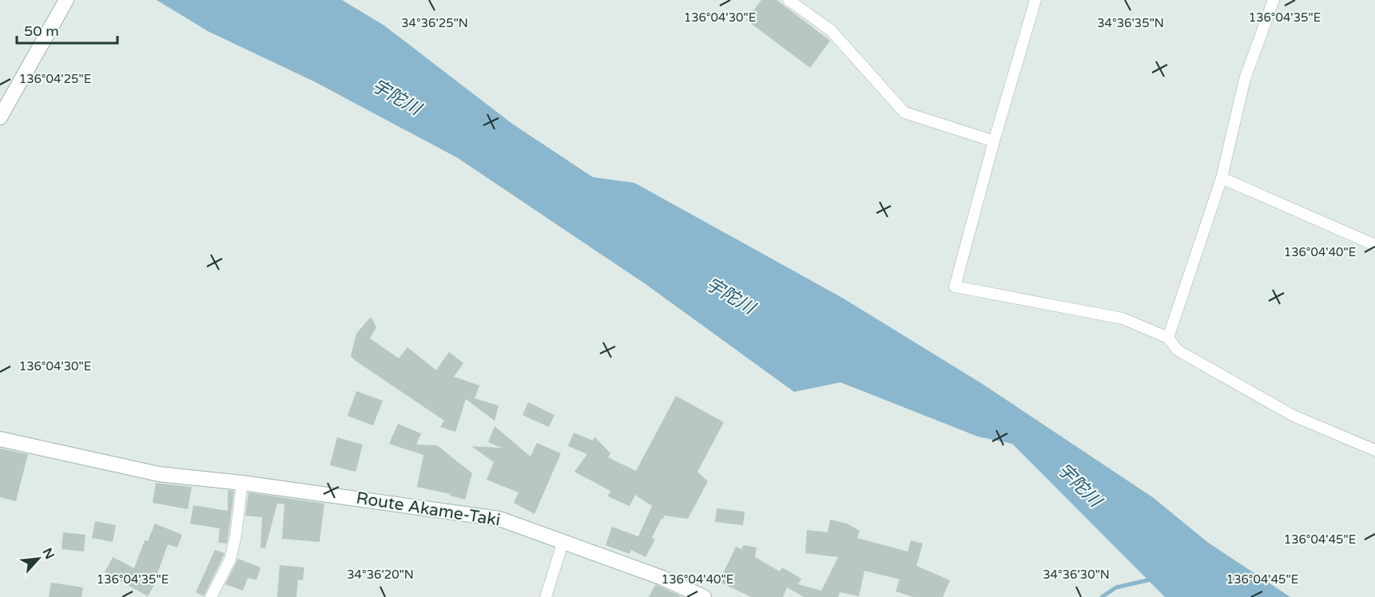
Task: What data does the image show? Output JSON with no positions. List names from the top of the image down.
{
  "streets": {
    "main road": ["Route Akame-Taki"]
  },
  "water": ["宇陀川"],
  "scale_bar": "50 m",
  "north": "top right",
  "coordinates": [
    "136°04'30\"E",
    "136°04'35\"E",
    "34°36'25\"N",
    "34°36'35\"N",
    "136°04'25\"E",
    "136°04'40\"E",
    "136°04'45\"E",
    "34°36'20\"N",
    "34°36'30\"N"
  ]
}
